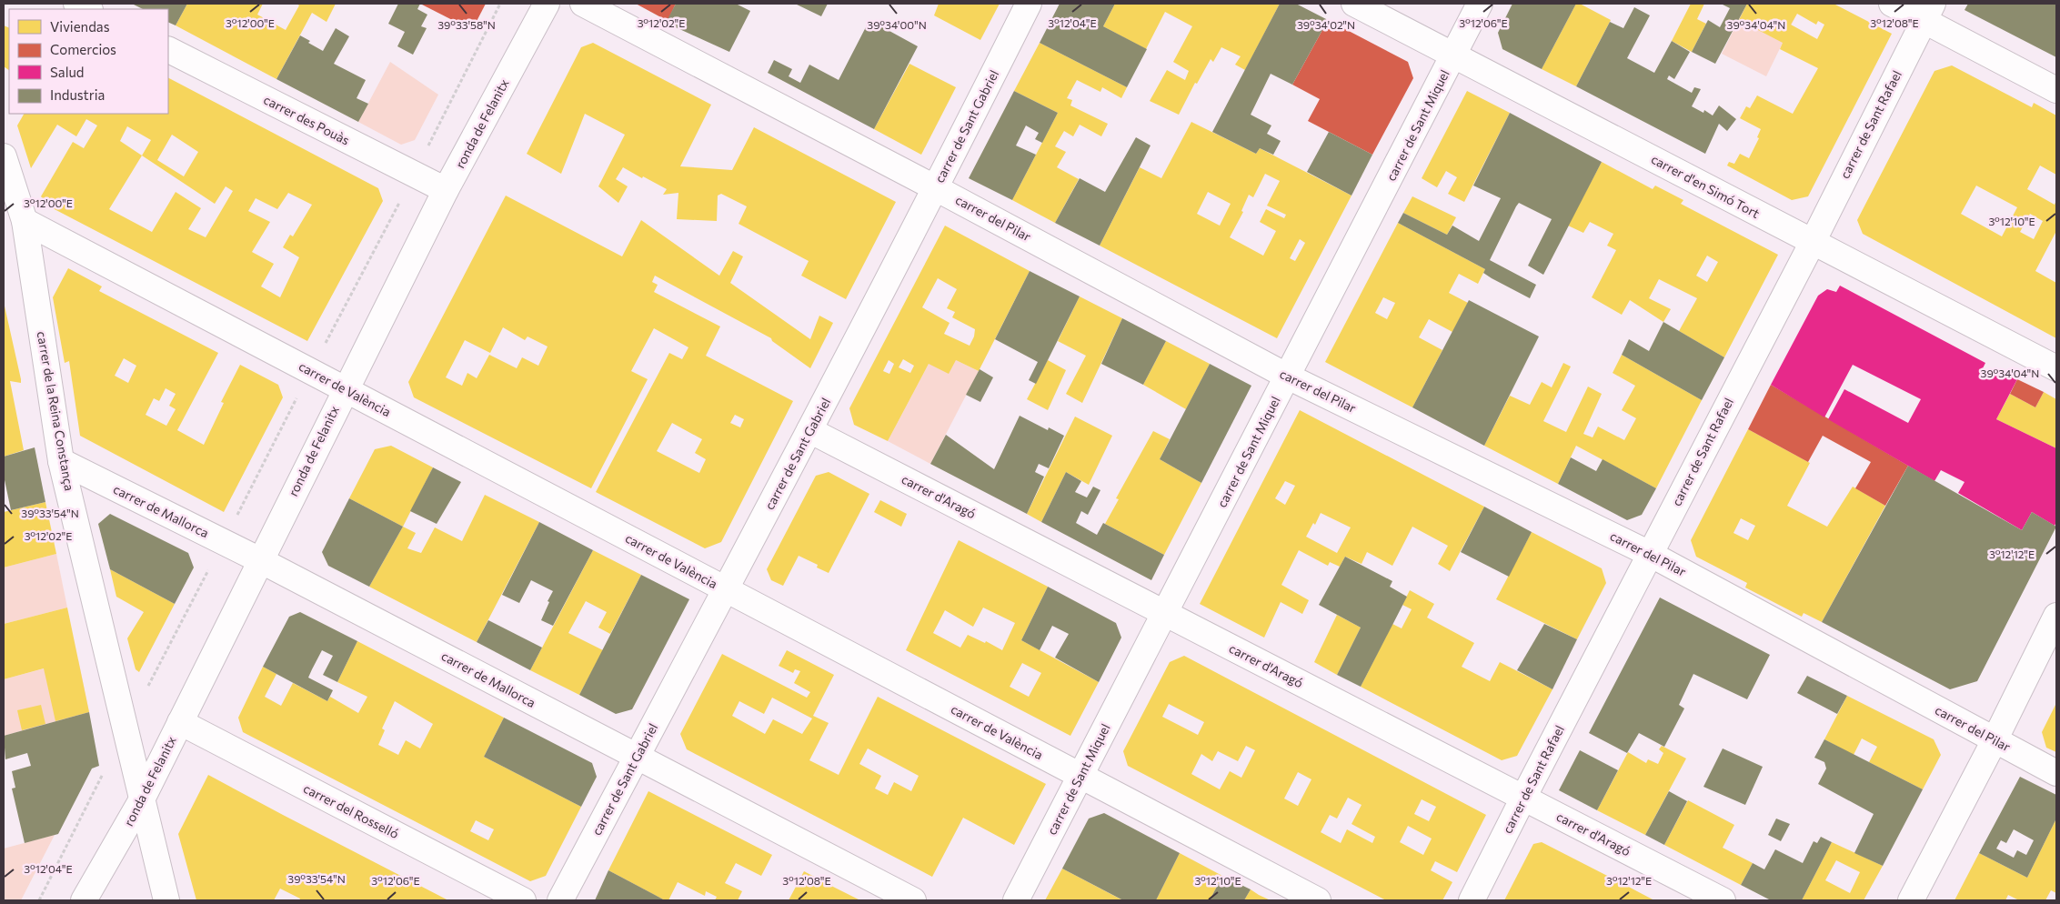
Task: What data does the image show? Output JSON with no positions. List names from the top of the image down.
{
  "streets": {
    "street": [
      "carrer des Pouàs",
      "ronda de Felanitx",
      "carrer de Sant Rafael",
      "carrer de Sant Miquel",
      "carrer de Sant Gabriel",
      "carrer d'en Simó Tort",
      "carrer del Pilar",
      "carrer de València",
      "carrer de la Reina Constança",
      "carrer d'Aragó",
      "carrer de Mallorca",
      "carrer del Rosselló"
    ]
  },
  "crossings": [
    ["carrer des Pouàs", "ronda de Felanitx"],
    ["ronda de Felanitx", "carrer de València"],
    ["ronda de Felanitx", "carrer de la Reina Constança"],
    ["ronda de Felanitx", "carrer de Mallorca"],
    ["ronda de Felanitx", "carrer del Rosselló"],
    ["carrer de Sant Rafael", "carrer d'en Simó Tort"],
    ["carrer de Sant Rafael", "carrer del Pilar"],
    ["carrer de Sant Rafael", "carrer d'Aragó"],
    ["carrer de Sant Miquel", "carrer d'en Simó Tort"],
    ["carrer de Sant Miquel", "carrer del Pilar"],
    ["carrer de Sant Miquel", "carrer de València"],
    ["carrer de Sant Miquel", "carrer d'Aragó"],
    ["carrer de Sant Gabriel", "carrer del Pilar"],
    ["carrer de Sant Gabriel", "carrer de València"],
    ["carrer de Sant Gabriel", "carrer d'Aragó"],
    ["carrer de Sant Gabriel", "carrer de Mallorca"],
    ["carrer de València", "carrer de la Reina Constança"],
    ["carrer de la Reina Constança", "carrer de Mallorca"]
  ],
  "legend": [
    "Viviendas",
    "Comercios",
    "Salud",
    "Industria"
  ],
  "coordinates": [
    "3°12'00\"E",
    "3°12'06\"E",
    "3°12'02\"E",
    "3°12'04\"E",
    "3°12'08\"E",
    "39°33'58\"N",
    "39°34'00\"N",
    "39°34'02\"N",
    "39°34'04\"N",
    "3°12'10\"E",
    "39°33'54\"N",
    "3°12'12\"E"
  ]
}
